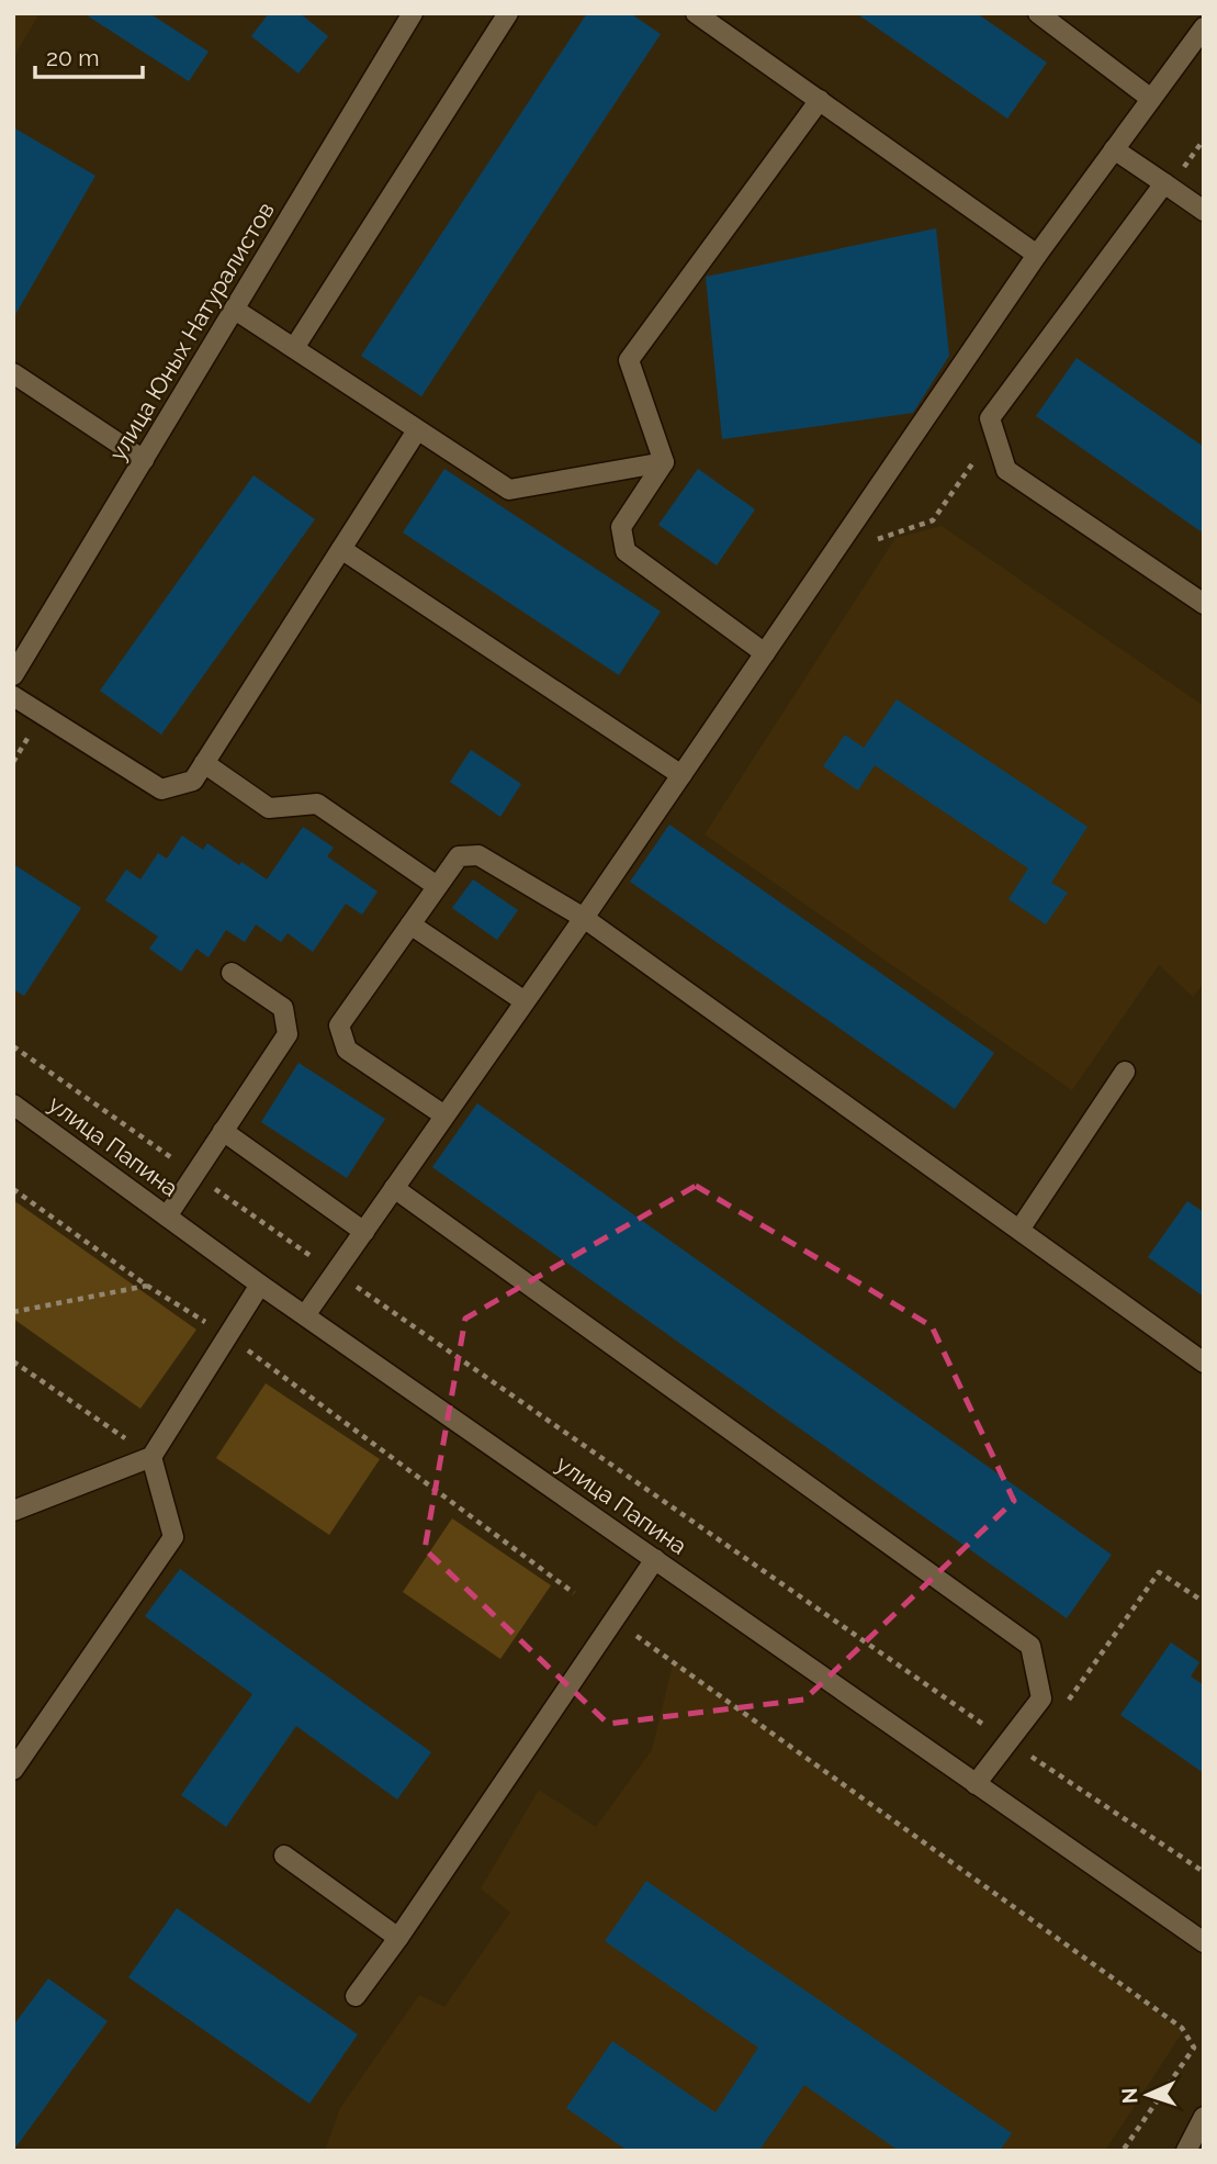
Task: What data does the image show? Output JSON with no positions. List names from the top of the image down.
{
  "streets": {
    "street": ["улица Юных Натуралистов", "улица Папина"]
  },
  "scale_bar": "20 m",
  "north": "left"
}
